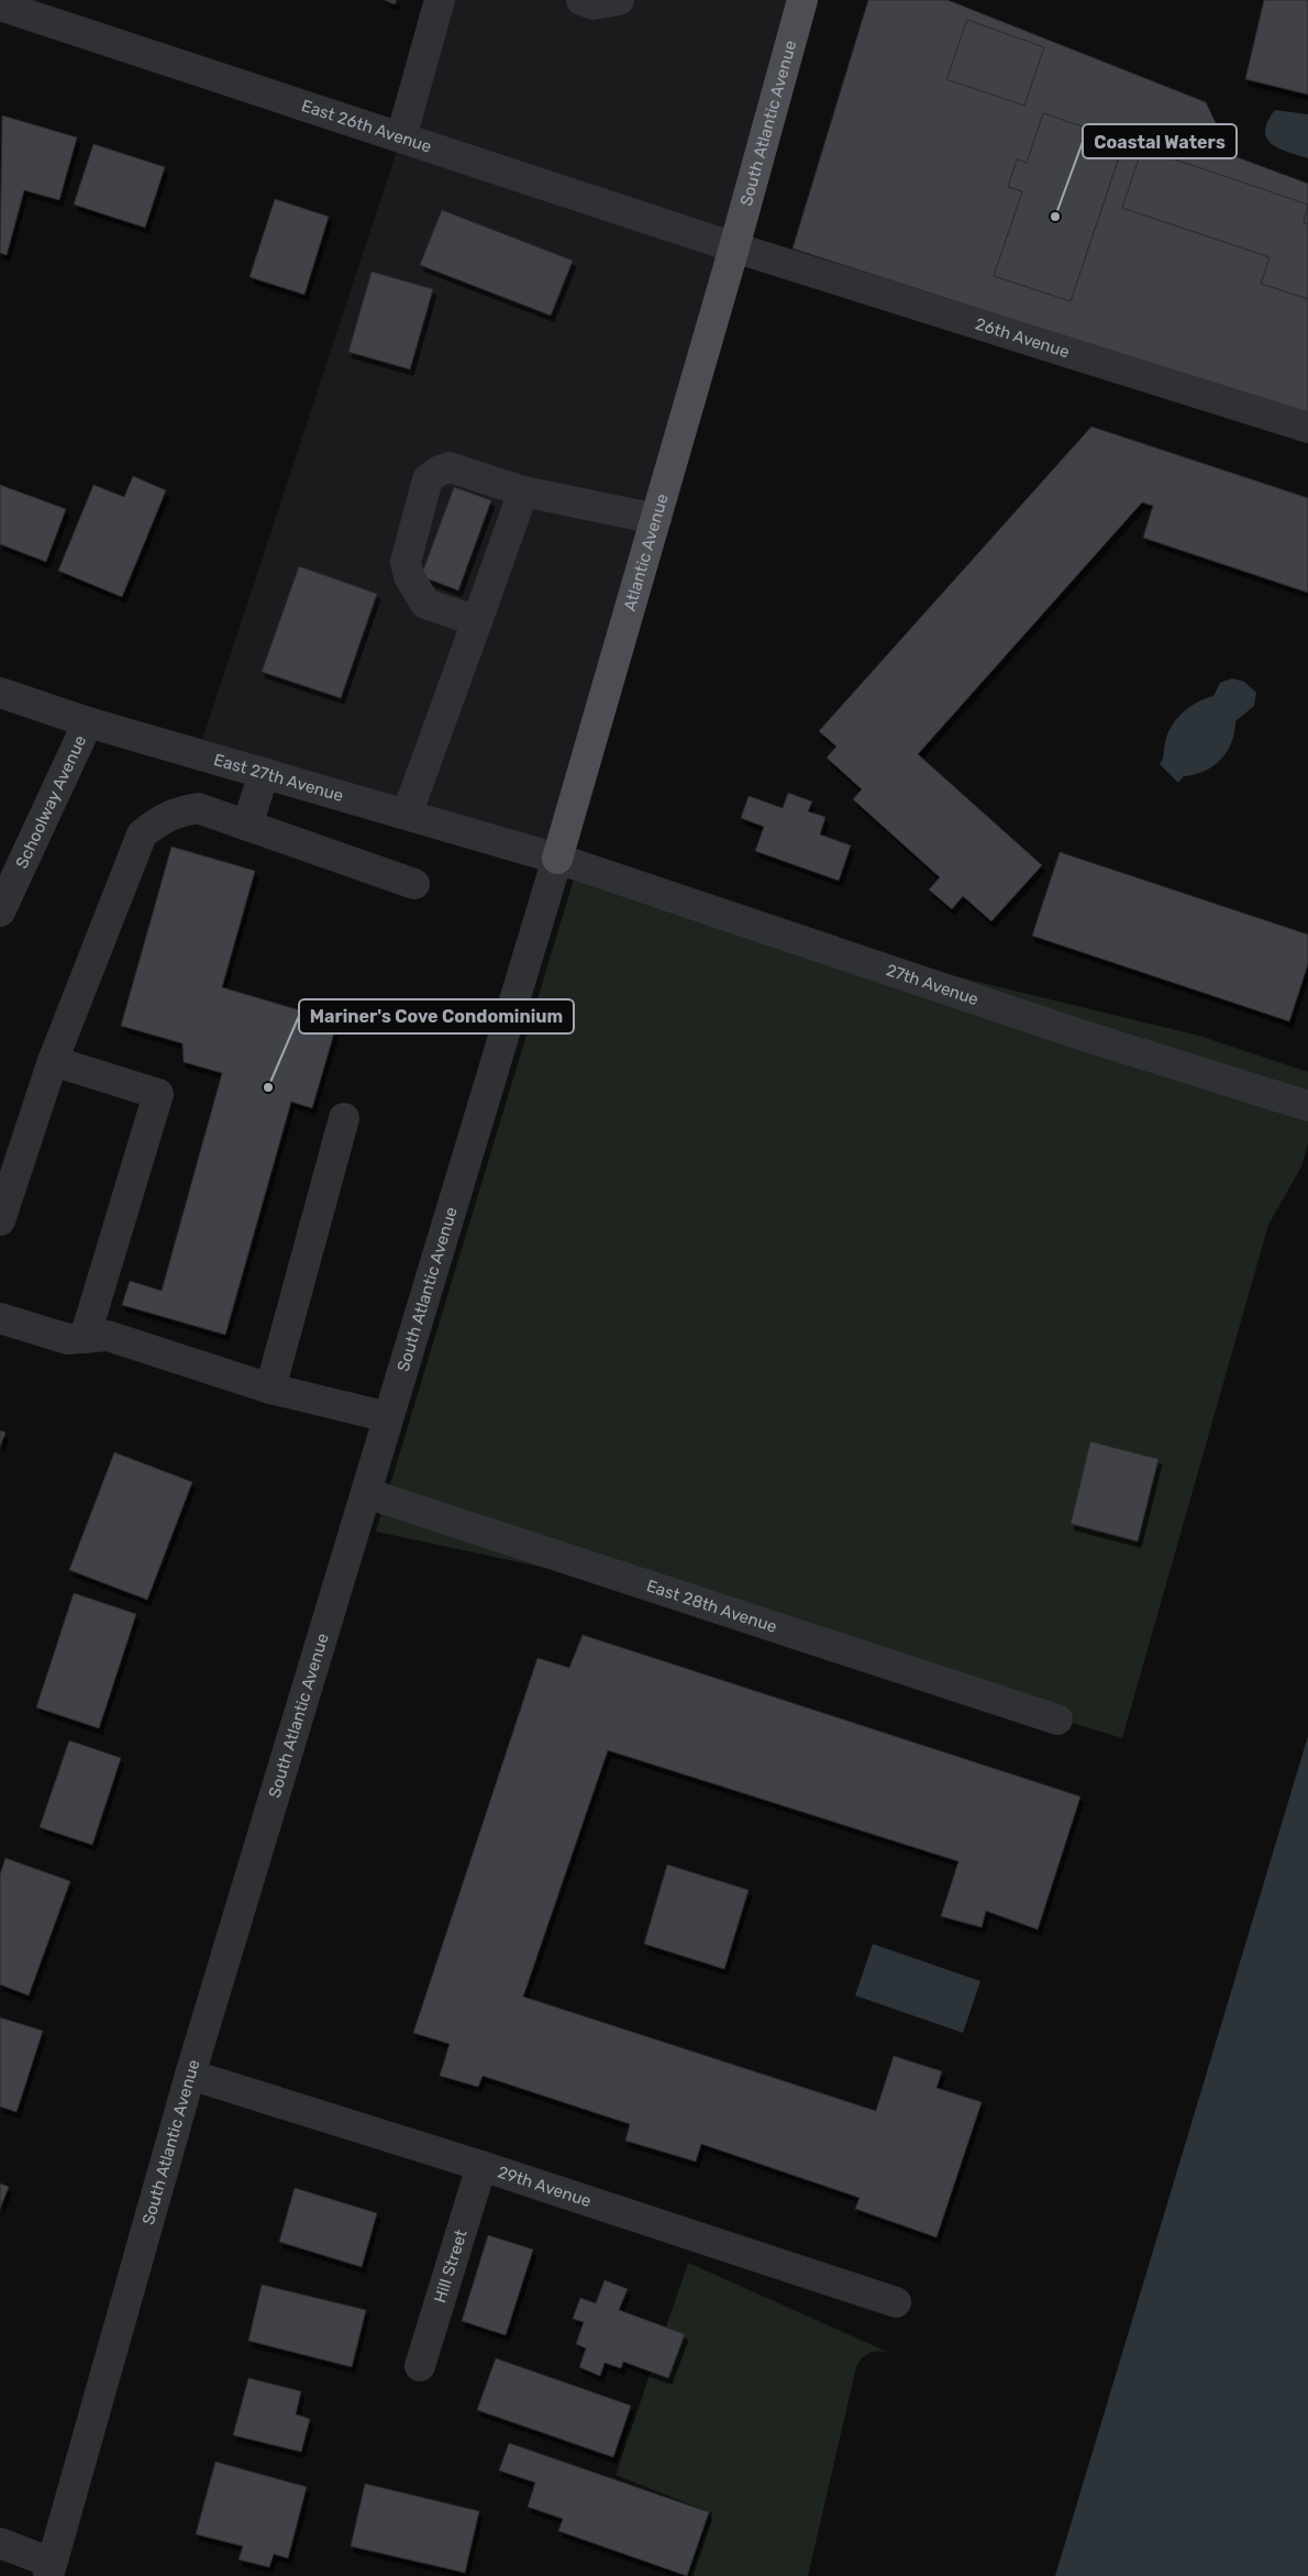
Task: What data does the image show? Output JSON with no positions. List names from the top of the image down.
{
  "streets": {
    "main road": ["South Atlantic Avenue", "Atlantic Avenue"],
    "street": [
      "East 26th Avenue",
      "26th Avenue",
      "East 27th Avenue",
      "Schoolway Avenue",
      "27th Avenue",
      "East 28th Avenue",
      "29th Avenue",
      "Hill Street"
    ]
  },
  "crossings": [
    ["South Atlantic Avenue", "East 26th Avenue"],
    ["South Atlantic Avenue", "26th Avenue"],
    ["South Atlantic Avenue", "Atlantic Avenue"],
    ["South Atlantic Avenue", "East 27th Avenue"],
    ["South Atlantic Avenue", "27th Avenue"],
    ["South Atlantic Avenue", "East 28th Avenue"],
    ["South Atlantic Avenue", "29th Avenue"],
    ["East 26th Avenue", "26th Avenue"],
    ["East 26th Avenue", "Atlantic Avenue"],
    ["26th Avenue", "Atlantic Avenue"],
    ["Atlantic Avenue", "East 27th Avenue"],
    ["Atlantic Avenue", "27th Avenue"],
    ["East 27th Avenue", "Schoolway Avenue"],
    ["East 27th Avenue", "27th Avenue"],
    ["29th Avenue", "Hill Street"]
  ],
  "places": ["Coastal Waters", "Mariner's Cove Condominium"]
}
